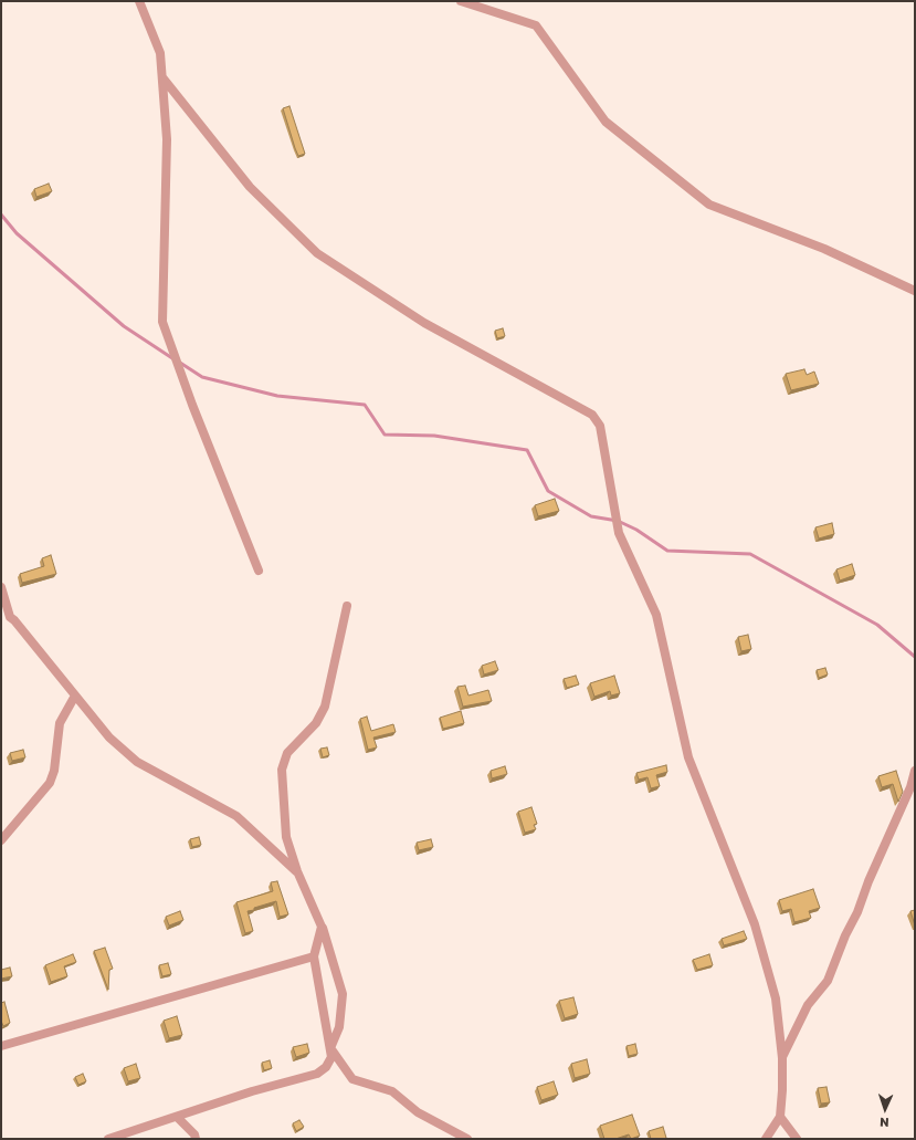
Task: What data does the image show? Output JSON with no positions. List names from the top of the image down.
{
  "north": "bottom"
}
